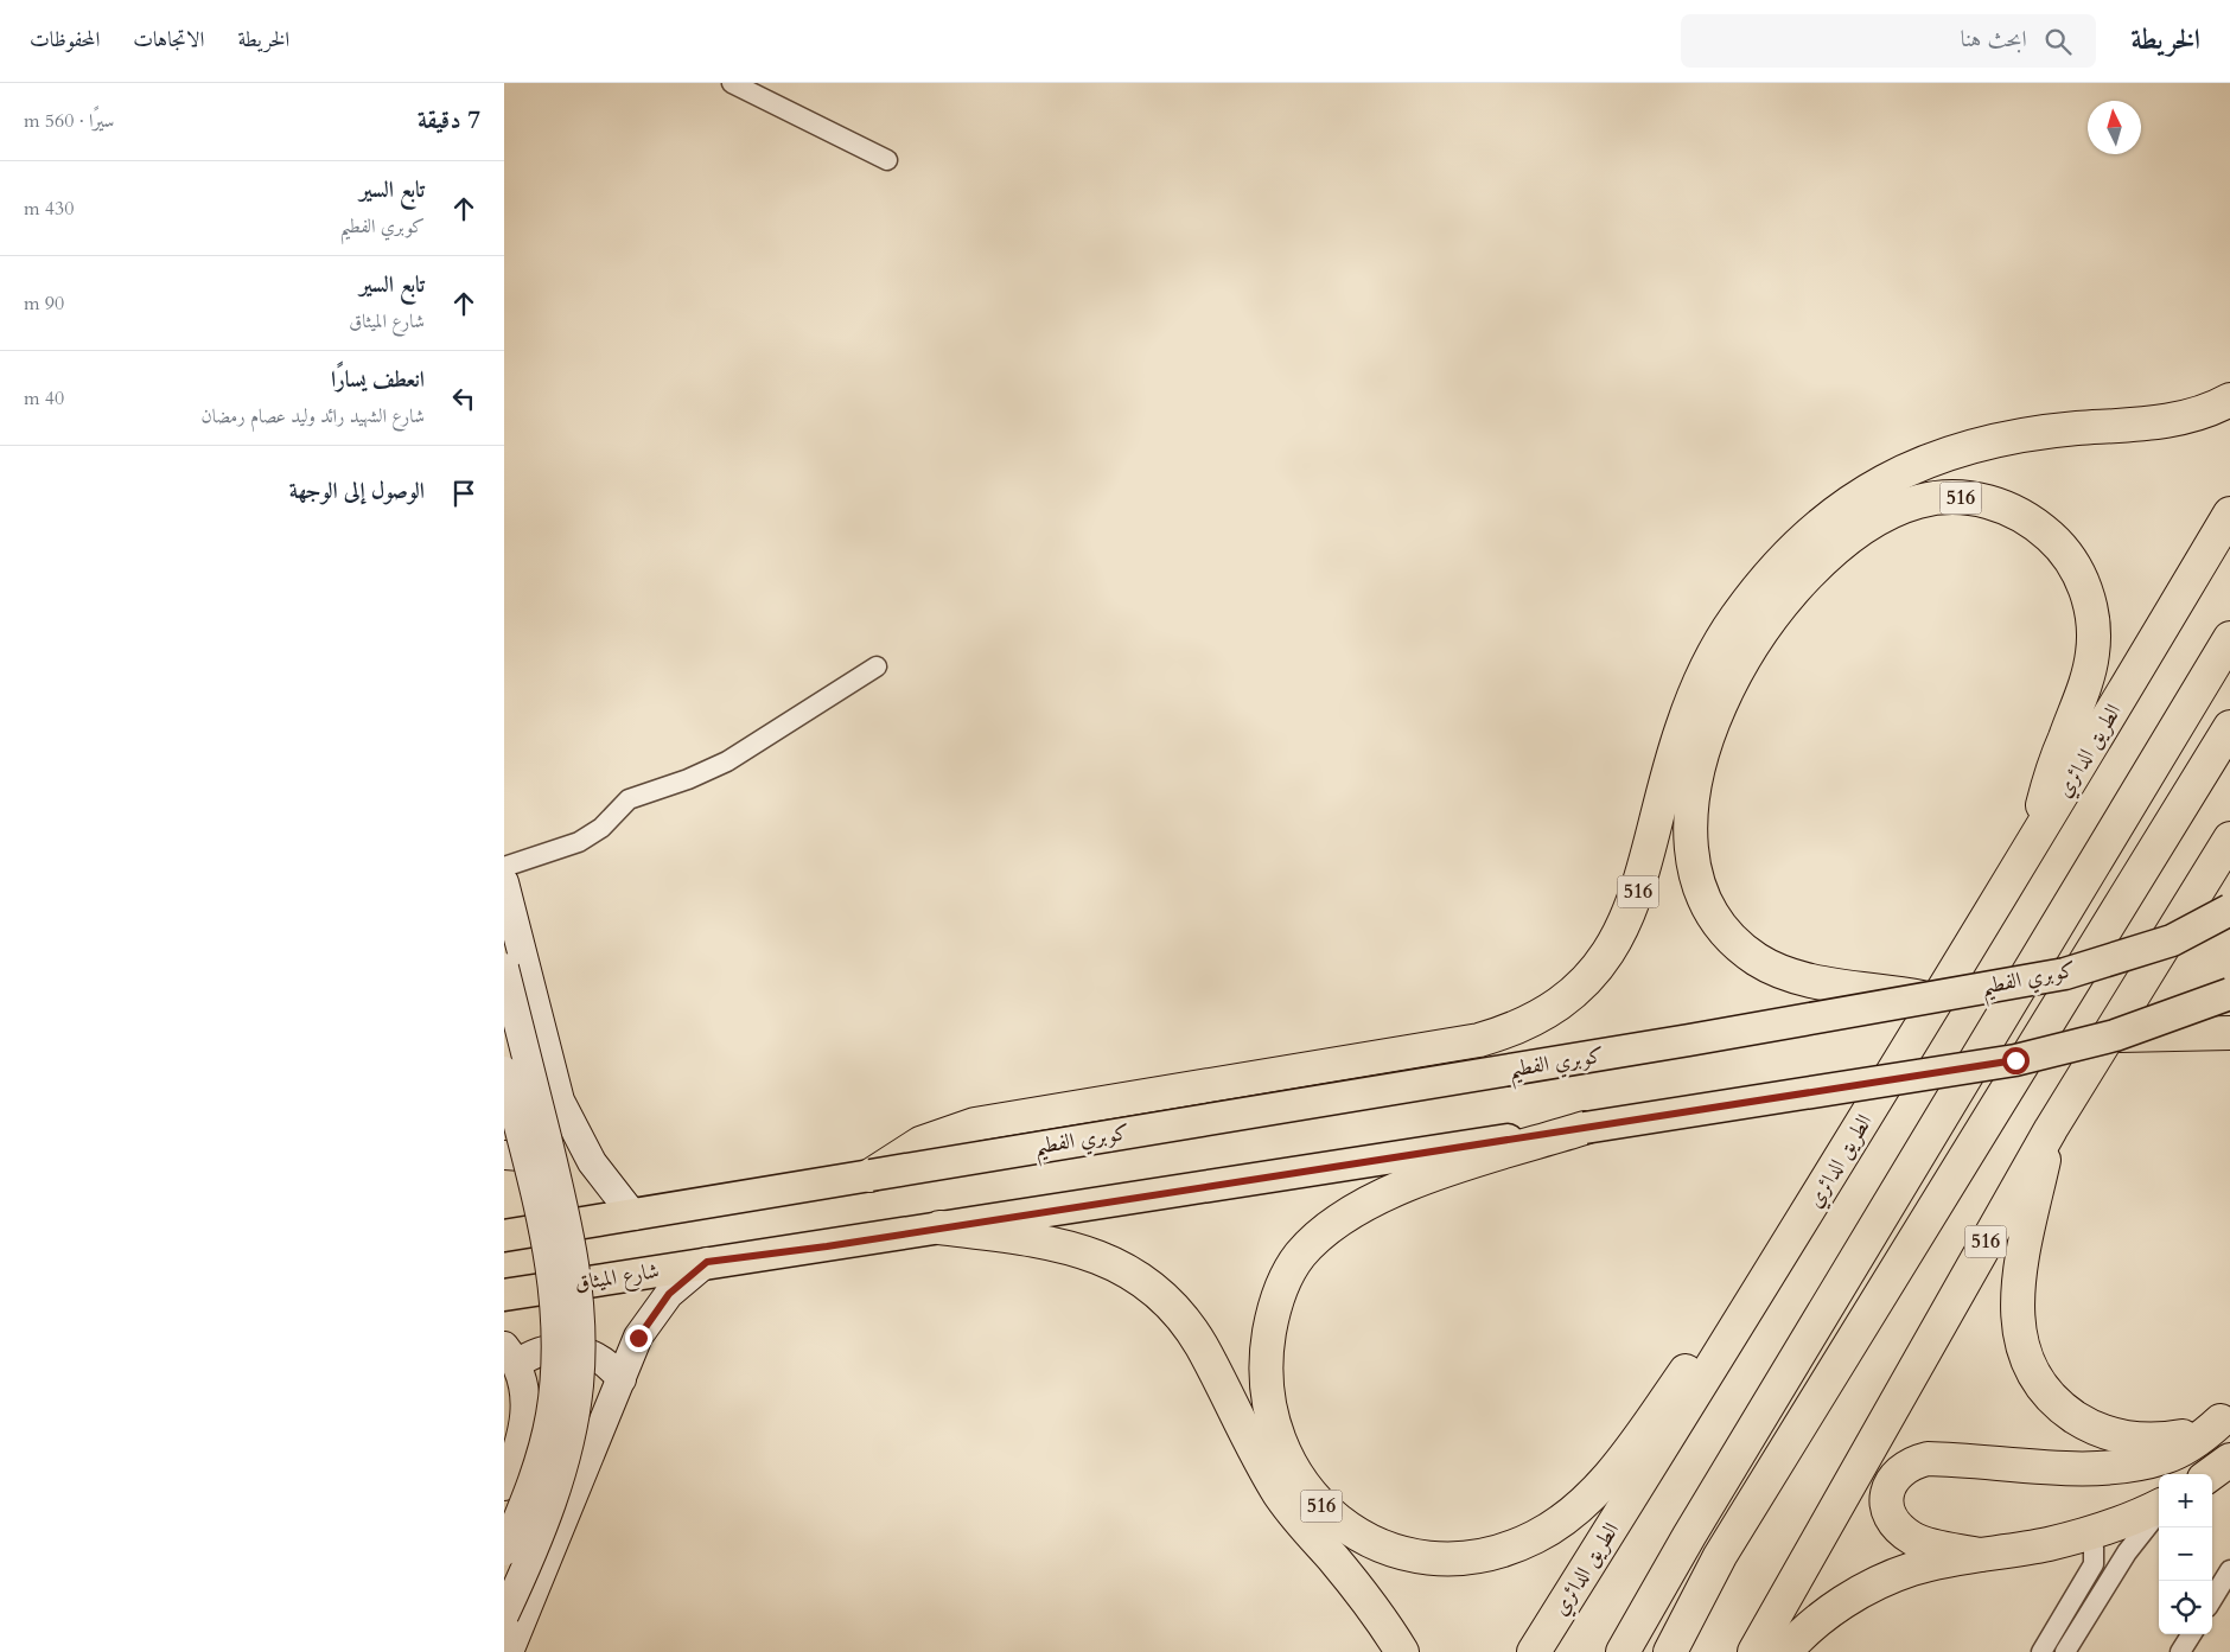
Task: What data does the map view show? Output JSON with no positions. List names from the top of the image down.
{
  "streets": {
    "highway": ["516", "الطريق الدائري"],
    "main road": ["كوبري الفطيم", "شارع الميثاق"]
  },
  "crossings": [
    ["516", "الطريق الدائري"],
    ["516", "كوبري الفطيم"],
    ["516", "شارع الميثاق"]
  ],
  "north": "top",
  "page": {
    "header": "الخريطة",
    "search": "ابحث هنا",
    "nav": ["الخريطة", "الاتجاهات", "المحفوظات"],
    "heading": ["7 دقيقة", "سيرًا · 560 m"],
    "list": [
      ["تابع السير", "كوبري الفطيم", "430 m"],
      ["تابع السير", "شارع الميثاق", "90 m"],
      ["انعطف يسارًا", "شارع الشهيد رائد وليد عصام رمضان", "40 m"],
      "الوصول إلى الوجهة"
    ],
    "map_buttons": ["+", "−"]
  }
}
